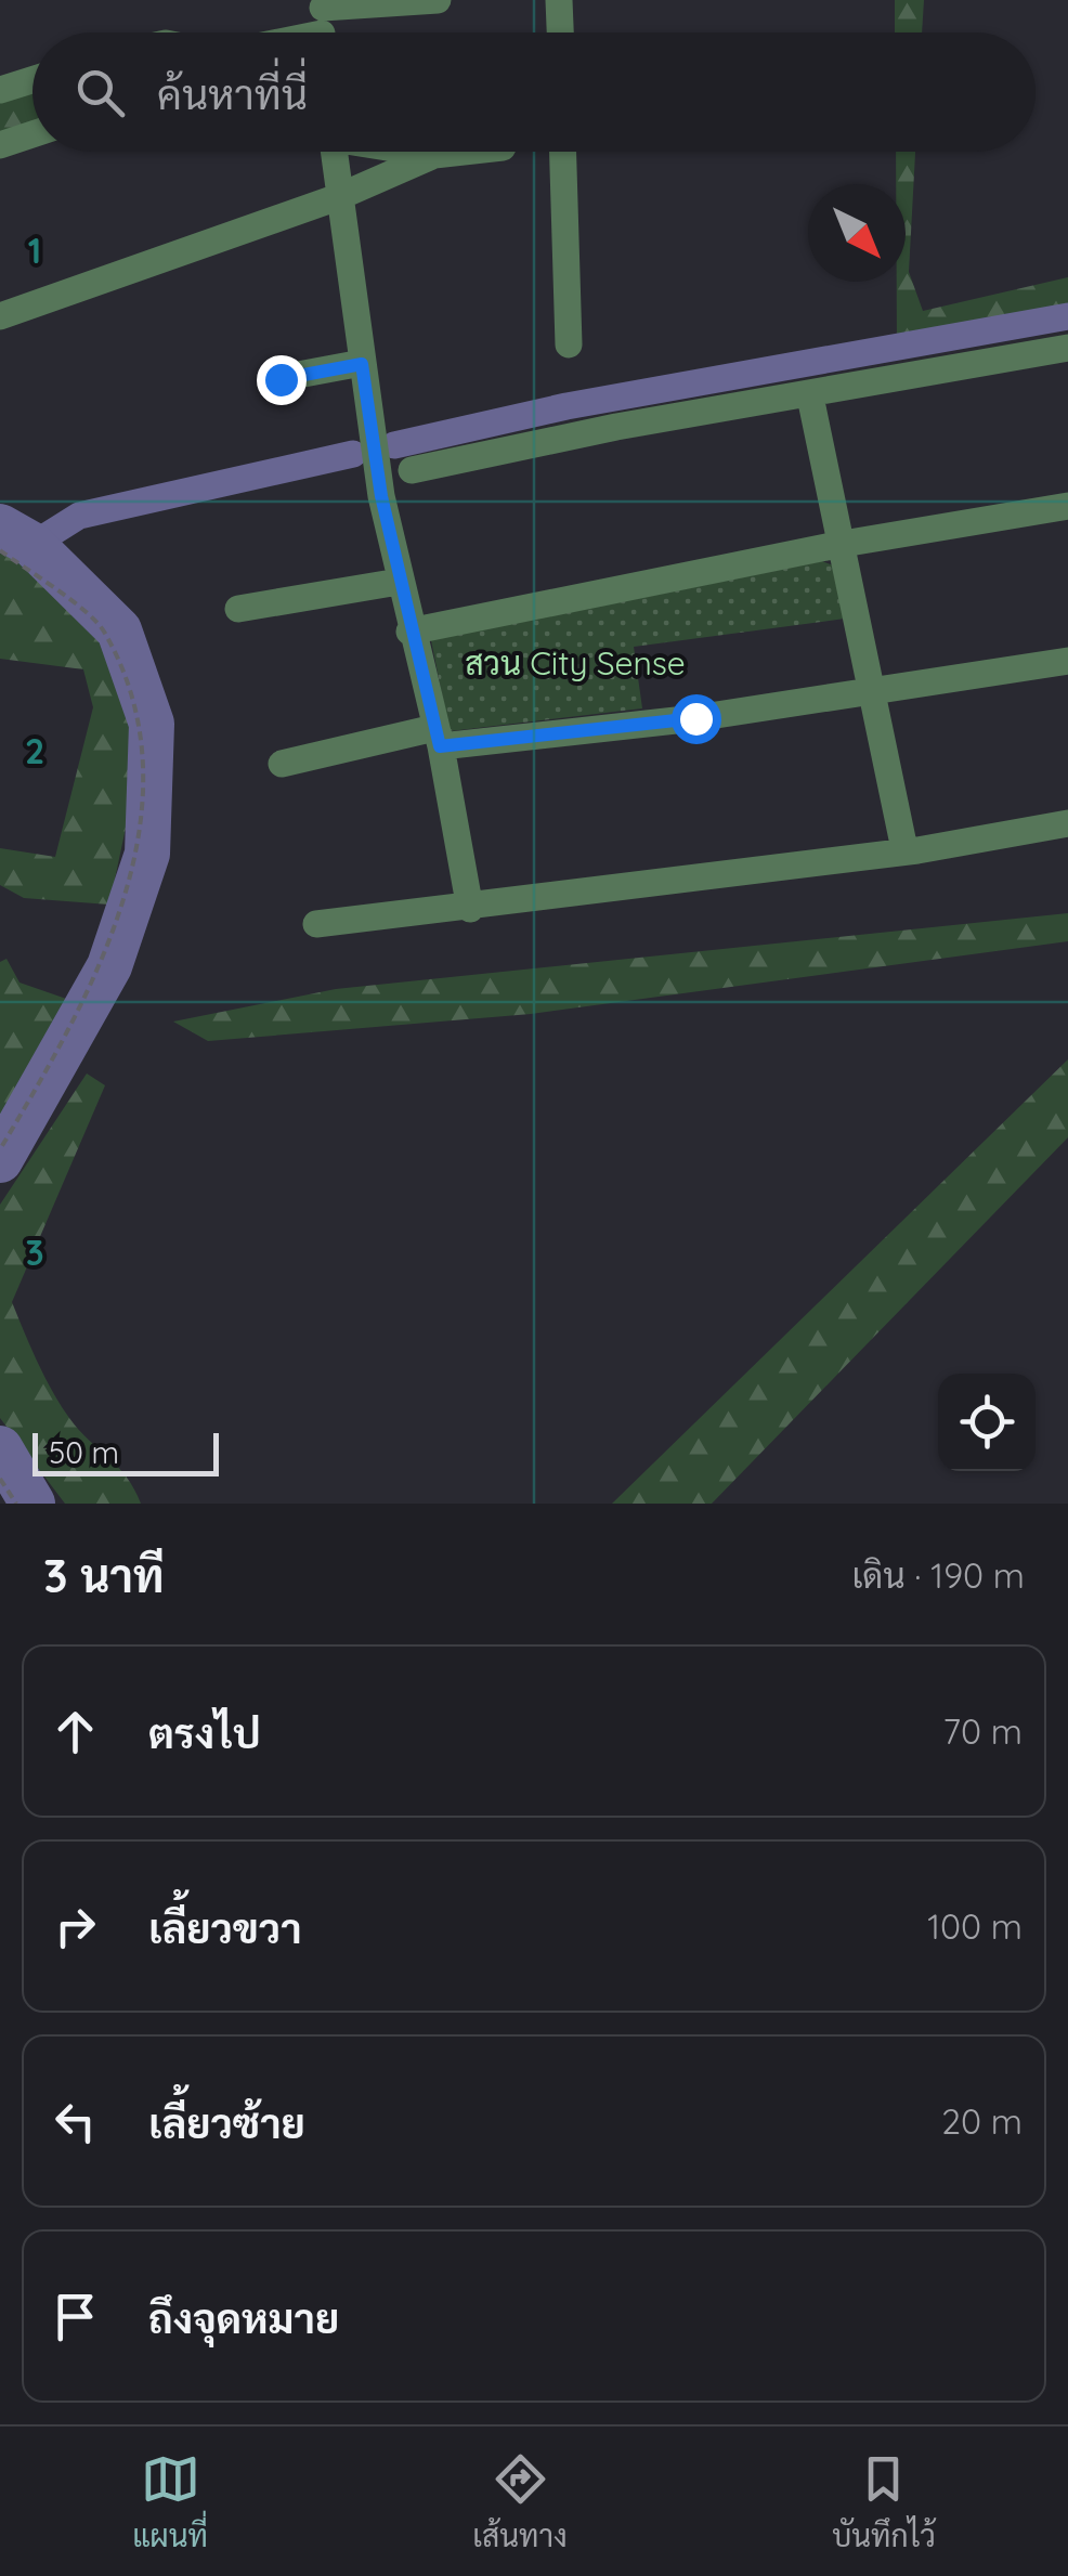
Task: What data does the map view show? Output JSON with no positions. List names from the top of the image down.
{
  "parks": ["สวน City Sense"],
  "scale_bar": "50 m",
  "north": "bottom right",
  "page": {
    "search": "ค้นหาที่นี่",
    "scale": "50 m",
    "heading": ["3 นาที", "เดิน · 190 m"],
    "list": [
      ["ตรงไป", "70 m"],
      ["เลี้ยวขวา", "100 m"],
      ["เลี้ยวซ้าย", "20 m"],
      "ถึงจุดหมาย"
    ],
    "nav": ["แผนที่", "เส้นทาง", "บันทึกไว้"]
  },
  "grid": {
    "rows": ["1", "2", "3"]
  }
}
